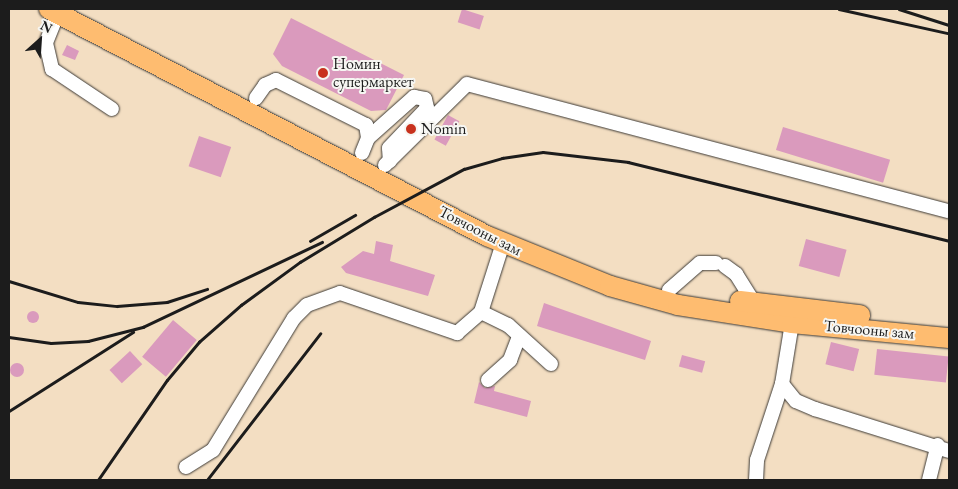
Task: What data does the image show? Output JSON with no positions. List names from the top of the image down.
{
  "streets": {
    "highway": ["Товчооны зам"]
  },
  "places": ["Номин супермаркет", "Nomin"],
  "north": "top right"
}
